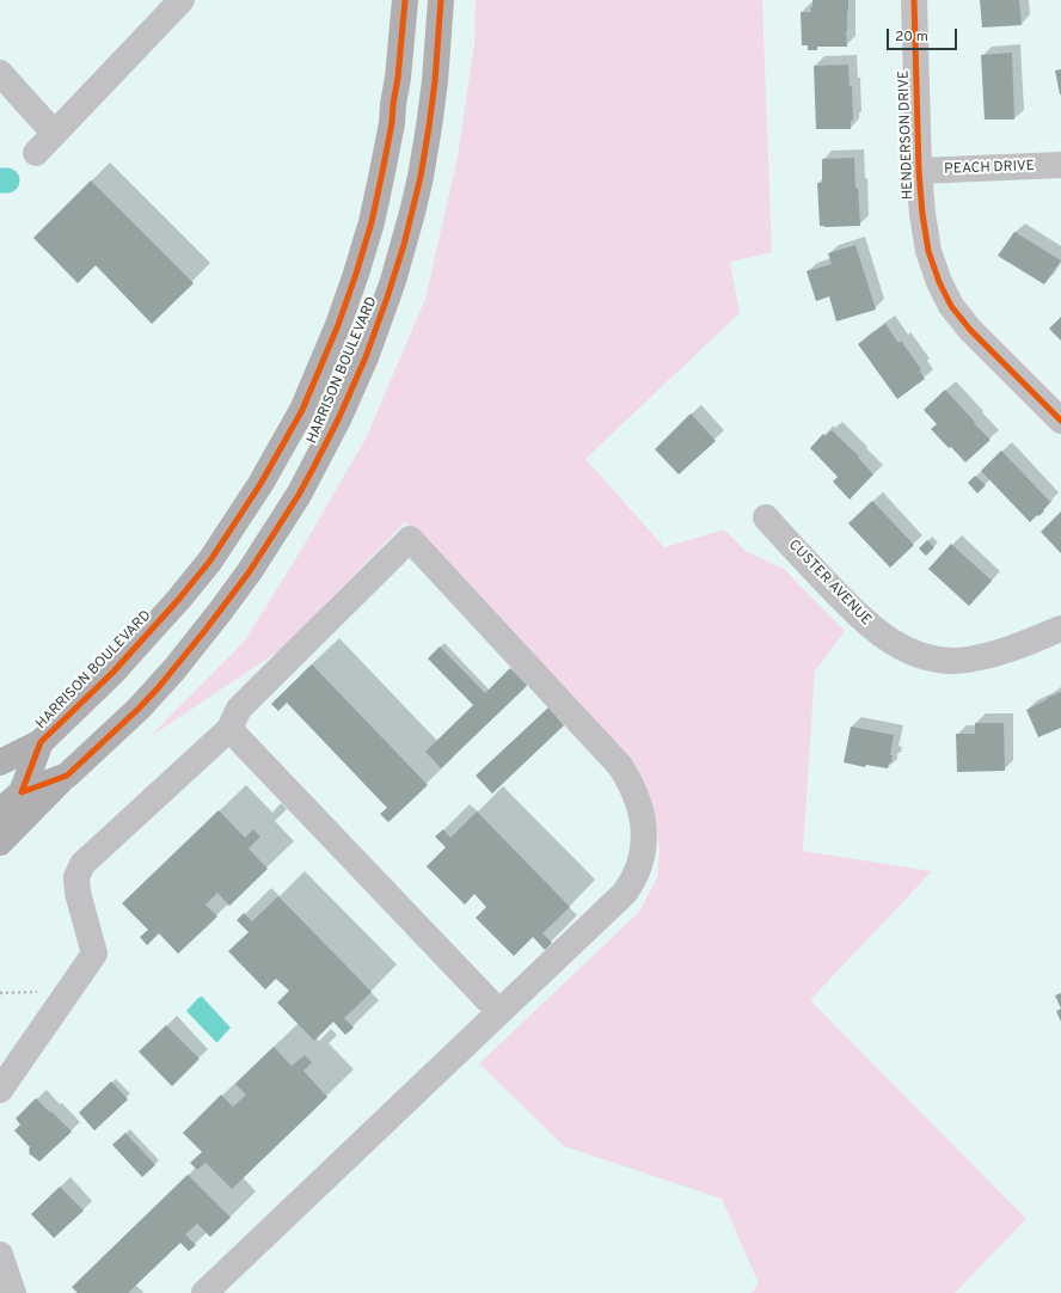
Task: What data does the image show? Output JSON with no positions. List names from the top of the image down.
{
  "streets": {
    "main road": ["HARRISON BOULEVARD"],
    "street": ["HENDERSON DRIVE", "PEACH DRIVE", "CUSTER AVENUE"]
  },
  "crossings": [
    ["HENDERSON DRIVE", "PEACH DRIVE"]
  ],
  "scale_bar": "20 m"
}
